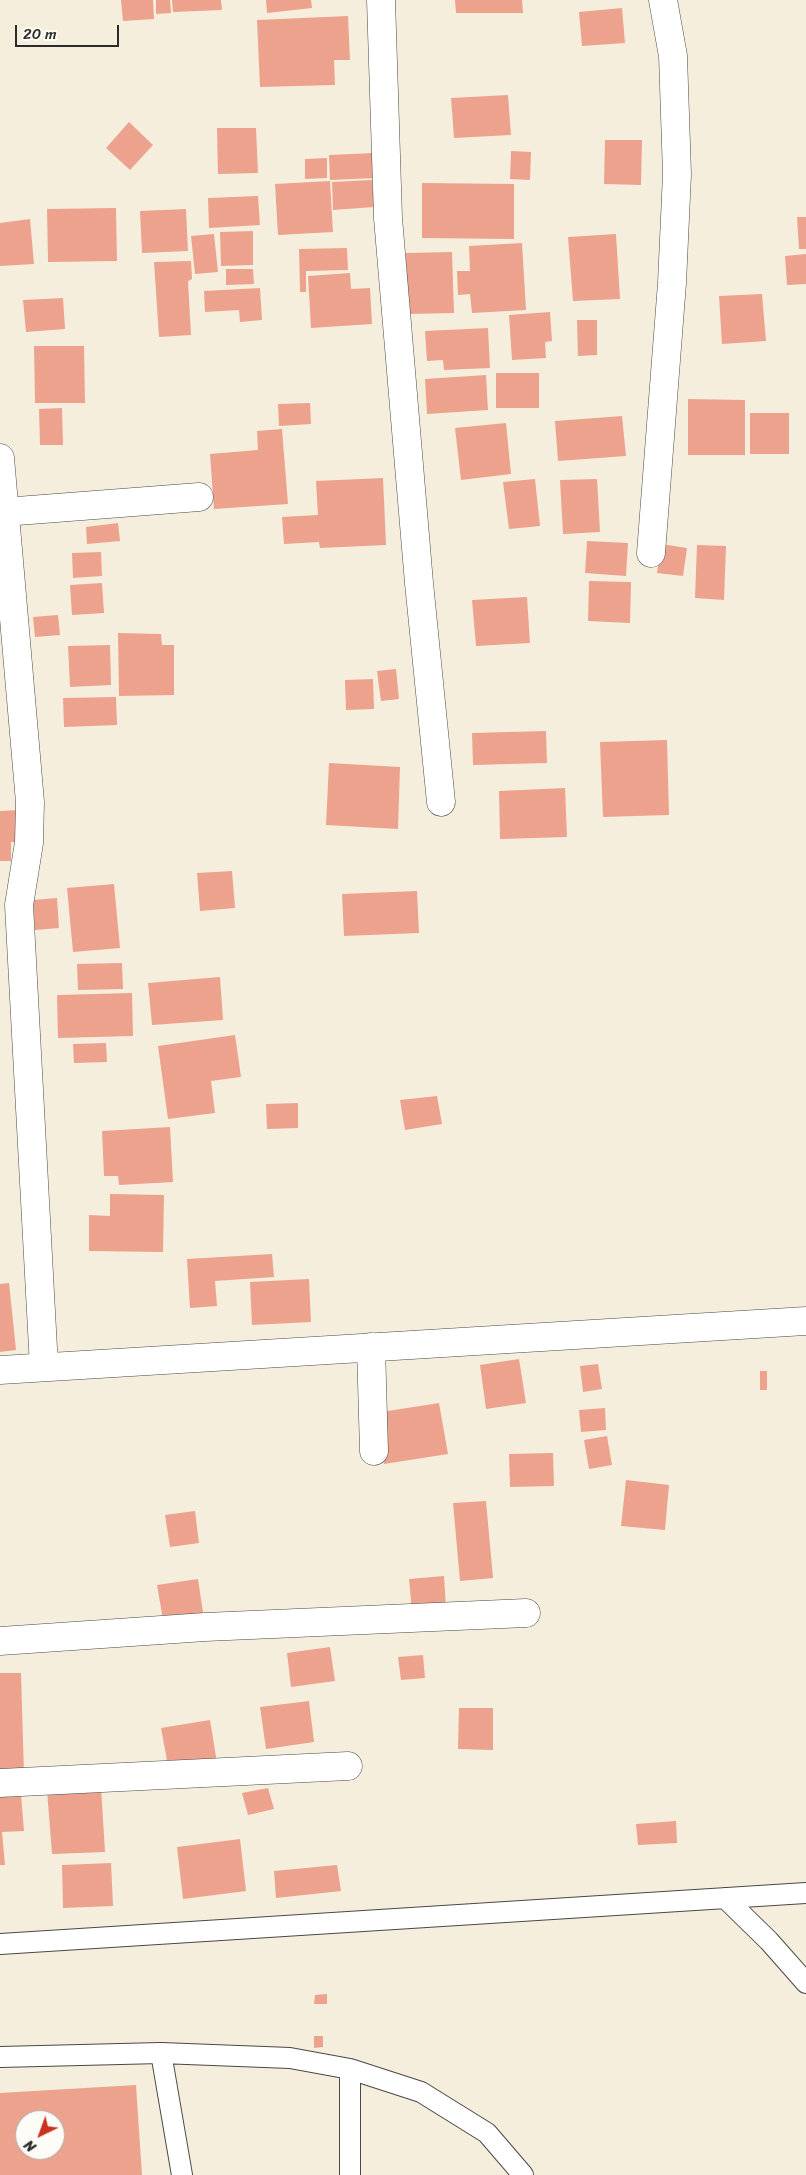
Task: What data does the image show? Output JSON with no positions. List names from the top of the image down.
{
  "scale_bar": "20 m",
  "north": "bottom left"
}
